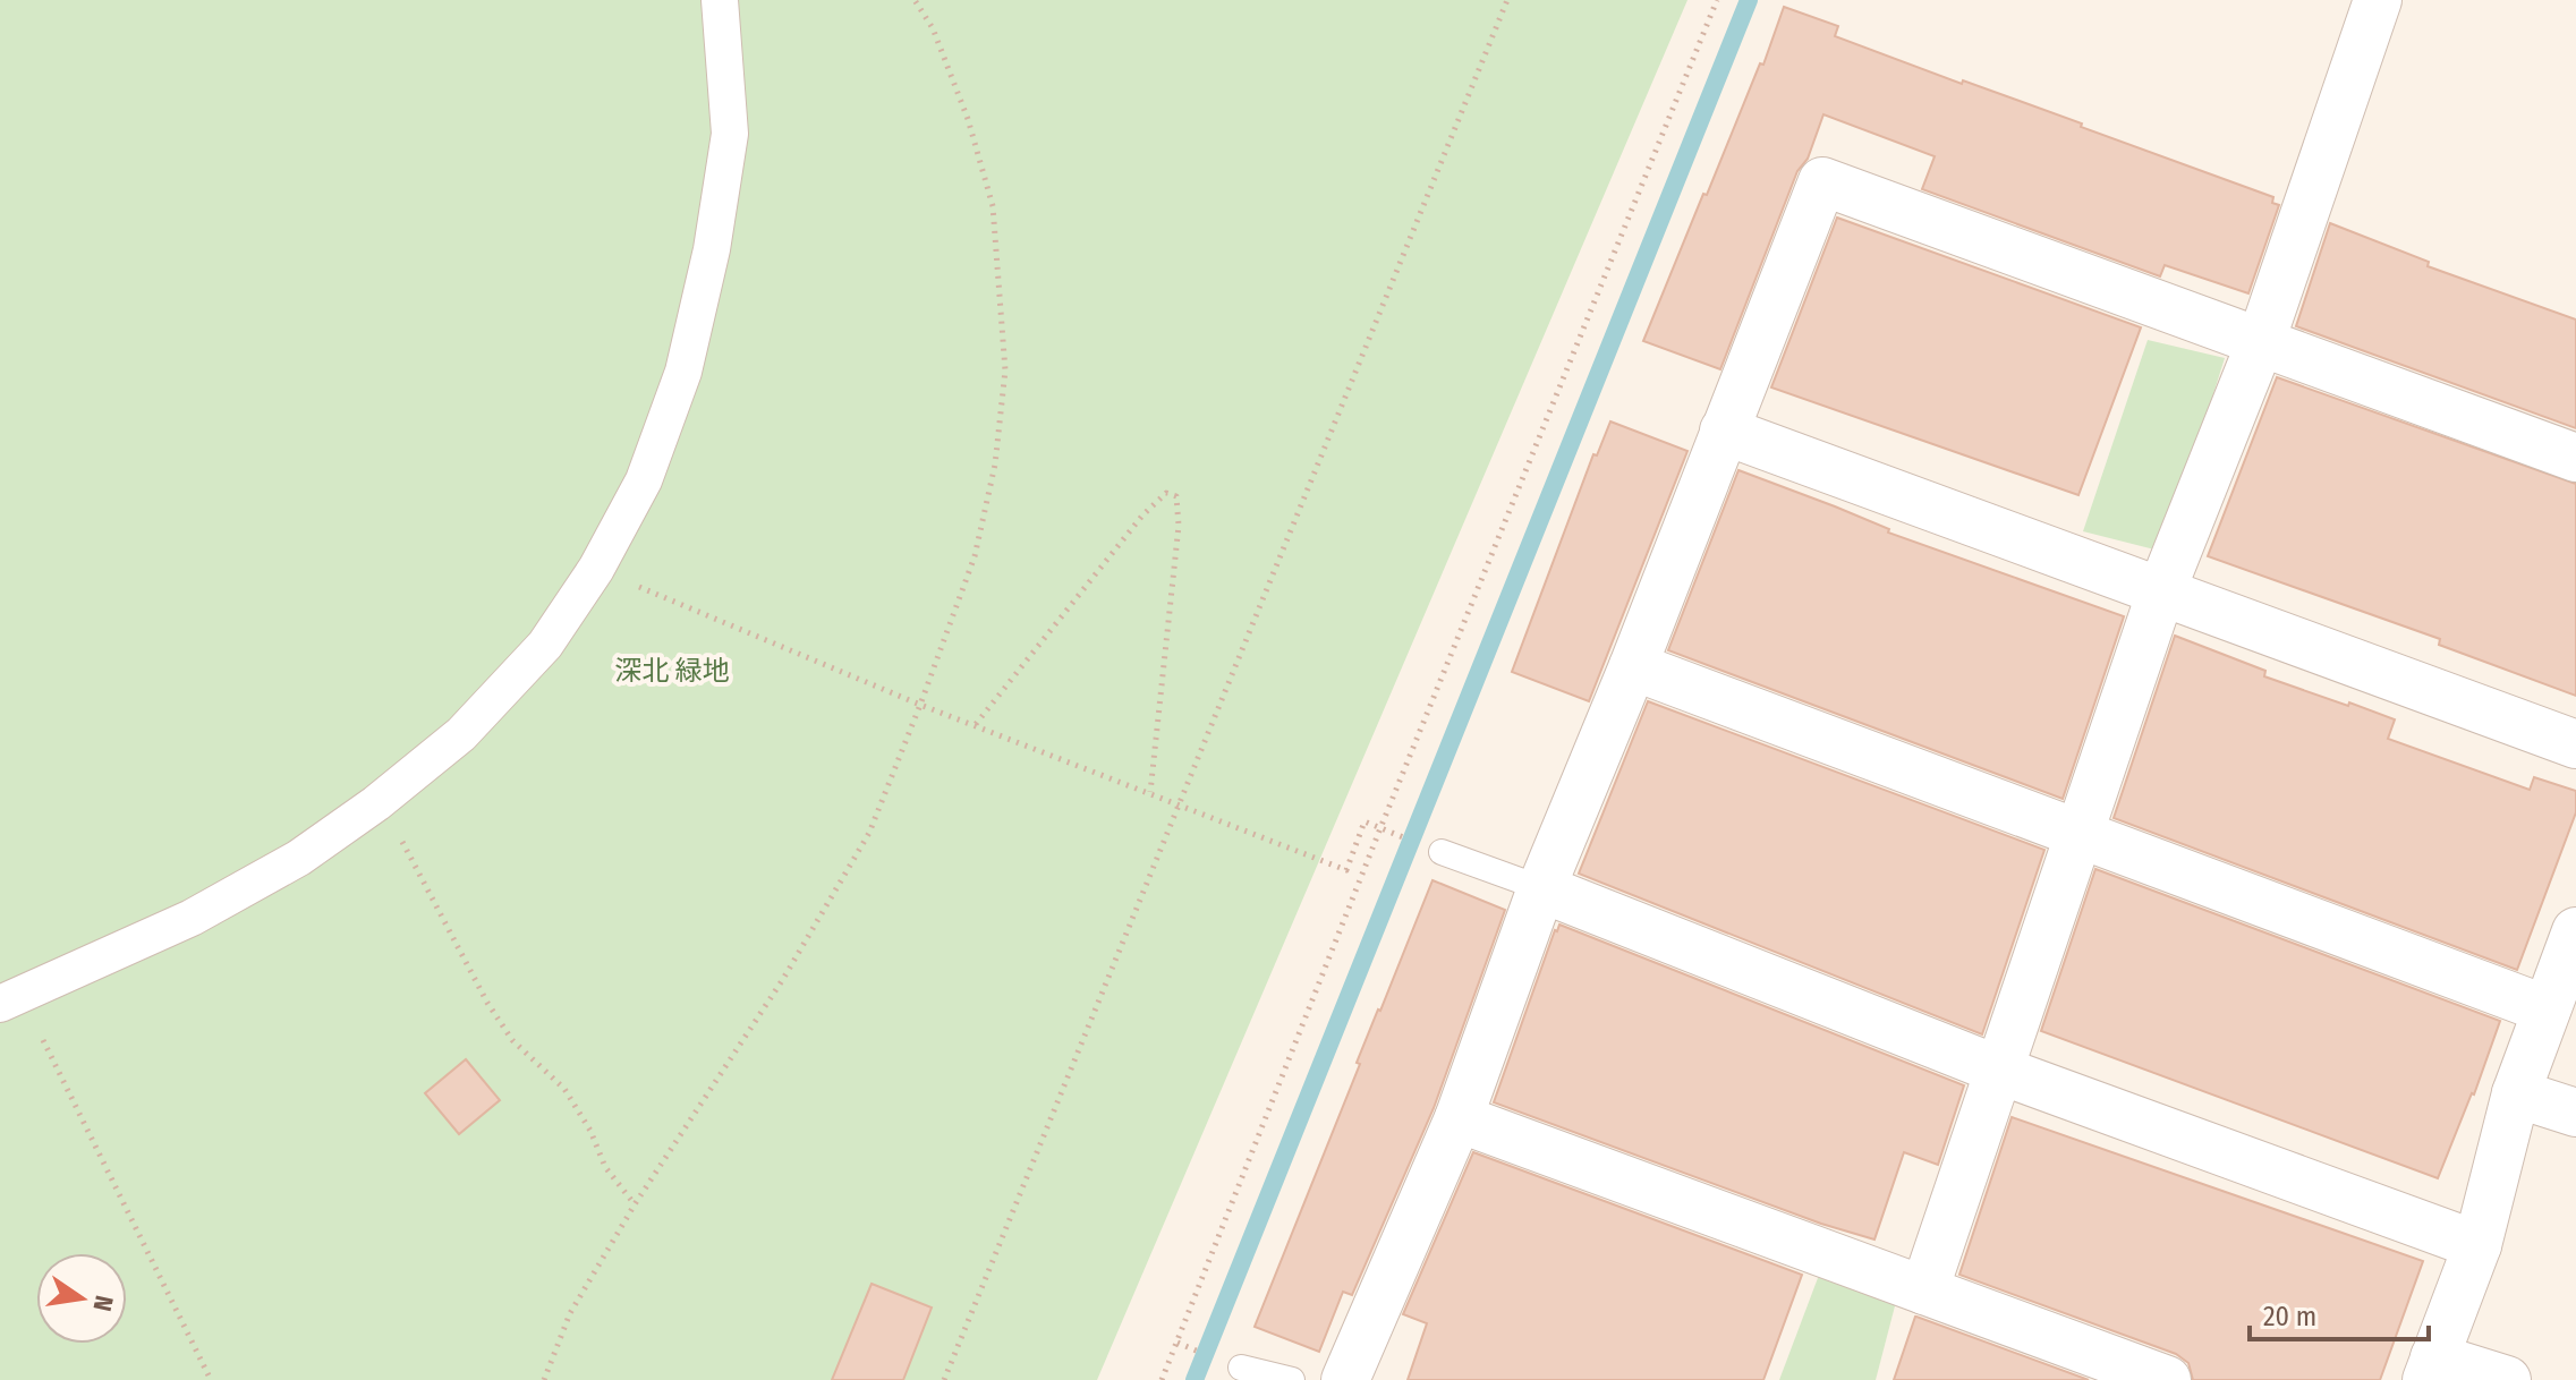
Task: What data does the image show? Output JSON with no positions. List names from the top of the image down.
{
  "parks": ["深北 緑地"],
  "scale_bar": "20 m",
  "north": "right"
}
